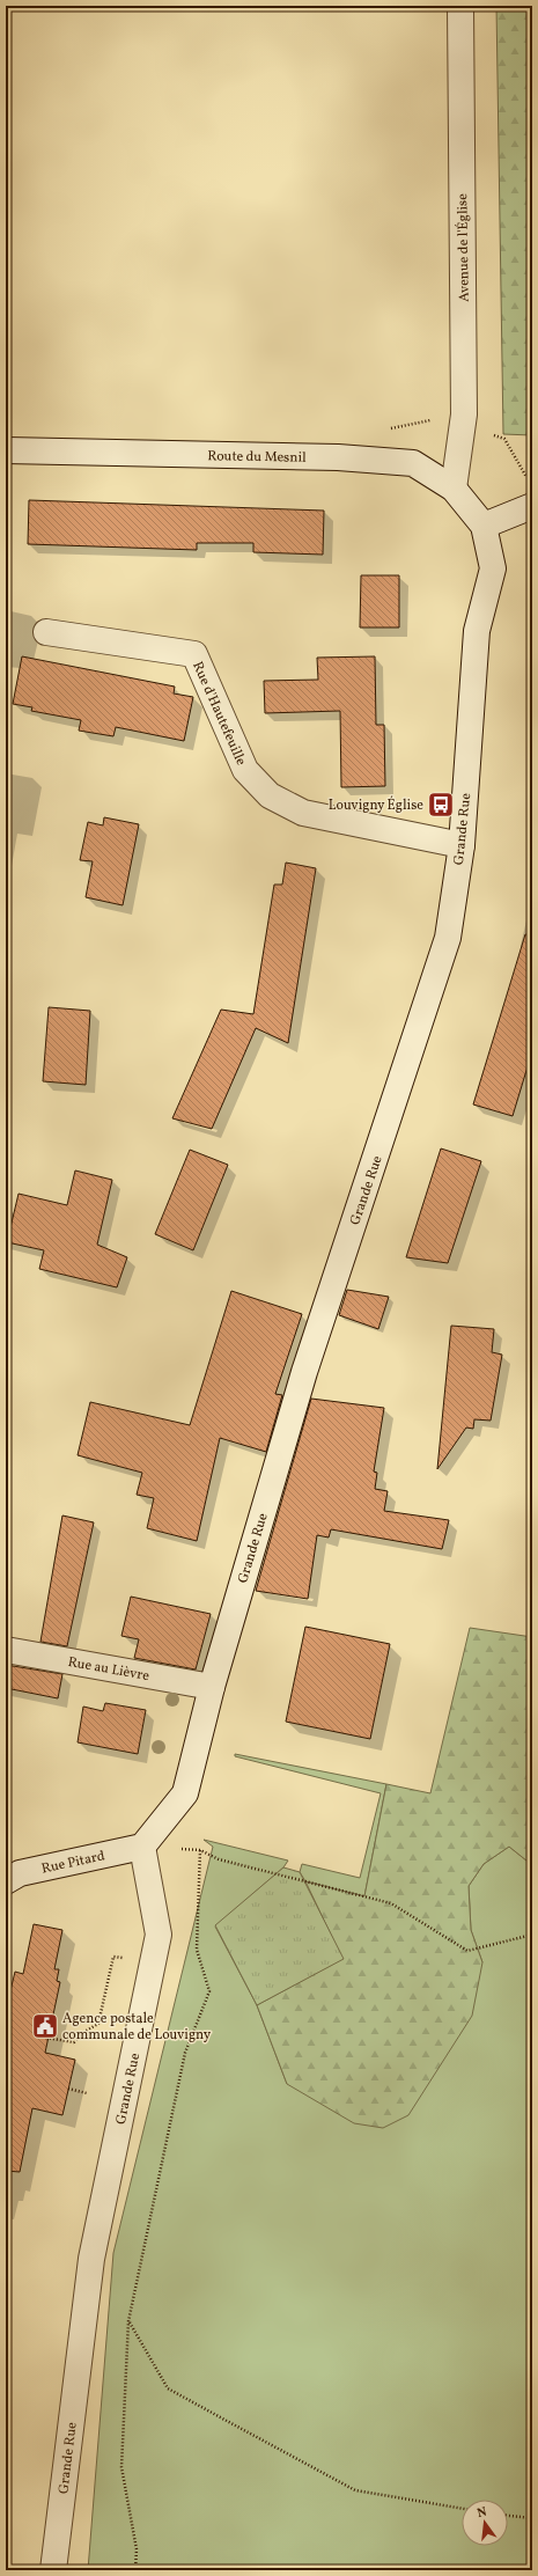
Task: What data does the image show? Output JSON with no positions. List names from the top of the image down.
{
  "streets": {
    "street": [
      "Avenue de l'Église",
      "Route du Mesnil",
      "Rue d'Hautefeuille",
      "Grande Rue",
      "Rue au Lièvre",
      "Rue Pitard"
    ]
  },
  "crossings": [
    ["Avenue de l'Église", "Route du Mesnil"],
    ["Route du Mesnil", "Grande Rue"],
    ["Rue d'Hautefeuille", "Grande Rue"],
    ["Grande Rue", "Rue au Lièvre"],
    ["Grande Rue", "Rue Pitard"]
  ],
  "places": {
    "bus stop": ["Louvigny Église"],
    "public building": ["Agence postale communale de Louvigny"]
  },
  "north": "top"
}
